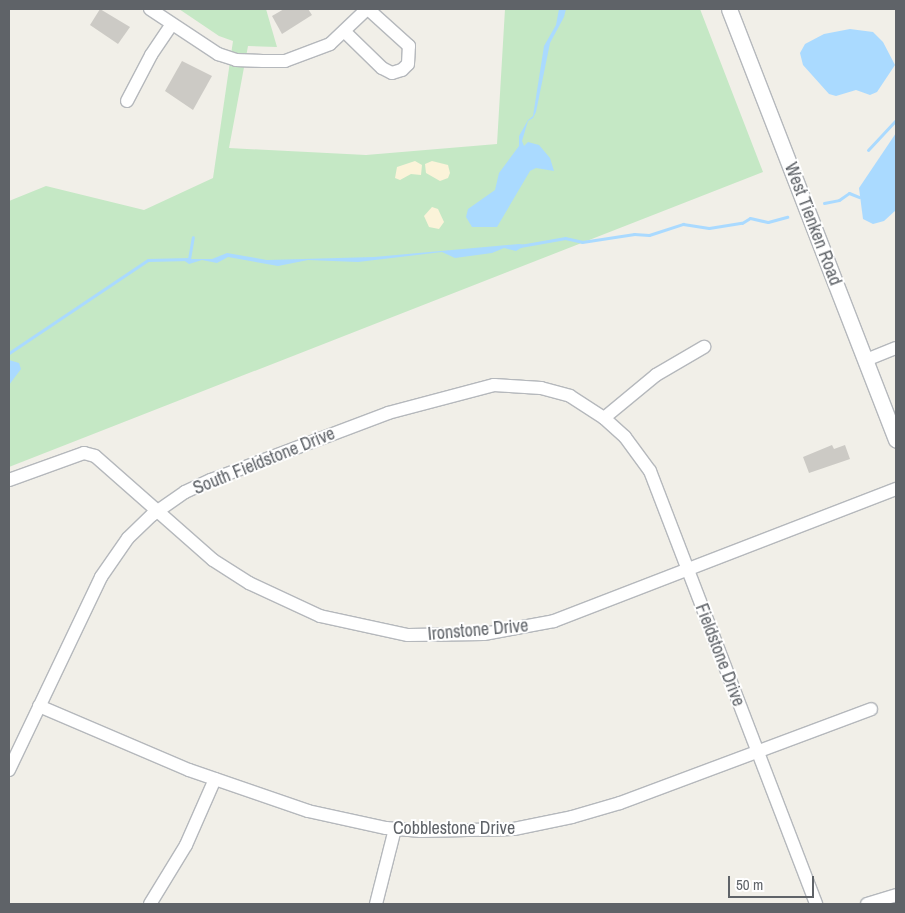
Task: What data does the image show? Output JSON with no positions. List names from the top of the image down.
{
  "streets": {
    "street": [
      "West Tienken Road",
      "South Fieldstone Drive",
      "Ironstone Drive",
      "Fieldstone Drive",
      "Cobblestone Drive"
    ]
  },
  "crossings": [
    ["South Fieldstone Drive", "Ironstone Drive"],
    ["South Fieldstone Drive", "Fieldstone Drive"],
    ["South Fieldstone Drive", "Cobblestone Drive"],
    ["Ironstone Drive", "Fieldstone Drive"],
    ["Fieldstone Drive", "Cobblestone Drive"]
  ],
  "scale_bar": "50 m"
}
